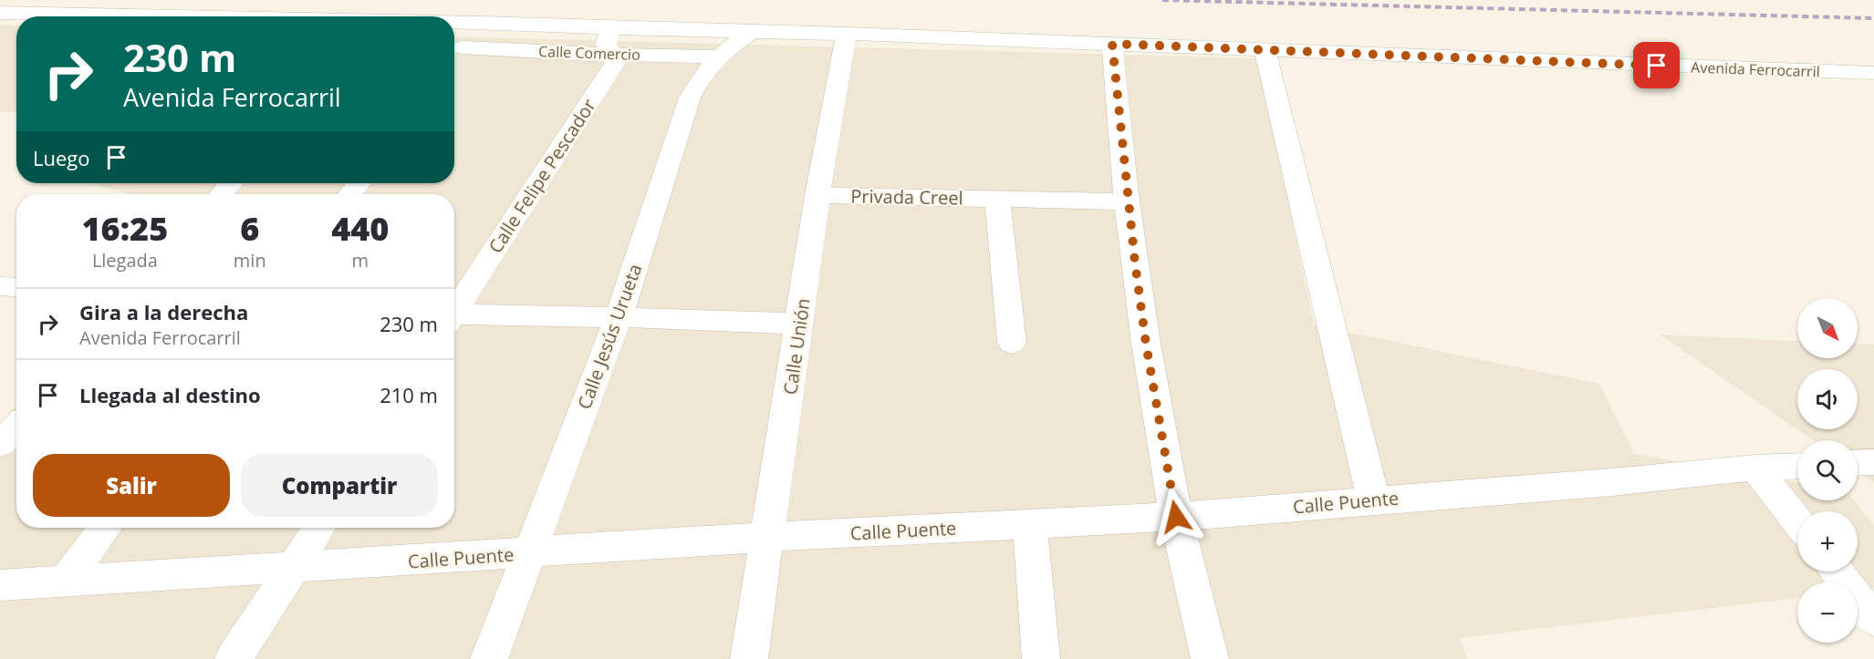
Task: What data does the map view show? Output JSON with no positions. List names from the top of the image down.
{
  "streets": {
    "street": [
      "Calle Comercio",
      "Avenida Ferrocarril",
      "Calle Felipe Pescador",
      "Privada Creel",
      "Calle Jesús Urueta",
      "Calle Unión",
      "Calle Puente"
    ]
  },
  "crossings": [
    ["Calle Comercio", "Calle Felipe Pescador"],
    ["Calle Comercio", "Calle Jesús Urueta"],
    ["Avenida Ferrocarril", "Calle Jesús Urueta"],
    ["Avenida Ferrocarril", "Calle Unión"],
    ["Privada Creel", "Calle Unión"],
    ["Calle Jesús Urueta", "Calle Puente"],
    ["Calle Unión", "Calle Puente"]
  ],
  "north": "bottom right",
  "page": {
    "turn": ["230 m", "Avenida Ferrocarril"],
    "then": "Luego",
    "eta": [
      "16:25",
      "Llegada",
      "6",
      "min",
      "440",
      "m"
    ],
    "list": [
      {
        "name": "Gira a la derecha",
        "note": "Avenida Ferrocarril",
        "value": "230 m"
      },
      {
        "name": "Llegada al destino",
        "value": "210 m"
      }
    ],
    "map_buttons": ["+", "−"],
    "buttons": ["Salir", "Compartir"]
  }
}
